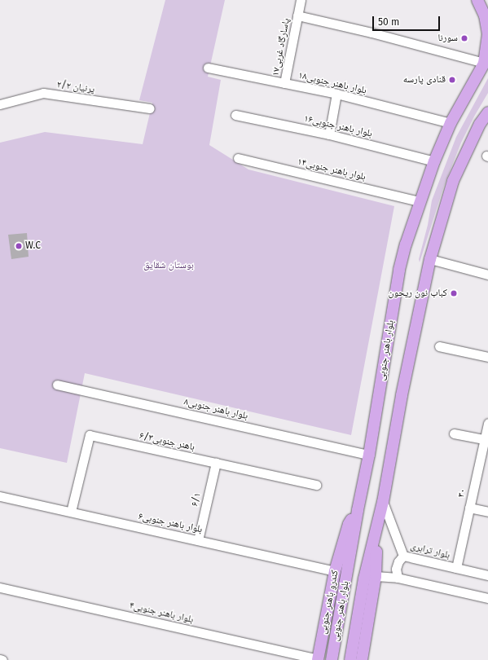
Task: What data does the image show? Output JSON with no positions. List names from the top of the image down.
{
  "streets": {
    "main road": ["بلوار باهنر جنوبی", "کندرو باهنر جنوبی"],
    "street": [
      "۱۷پاسارگاد غربی",
      "۱۸بلوار باهنر جنوبی",
      "پرنیان ۲/۲",
      "بلوار باهنر جنوبی۱۶",
      "بلوار باهنر جنوبی۱۴",
      "۸بلوار باهنر جنوبی",
      "۶/۳باهنر جنوبی",
      "۳۰",
      "۶/۱",
      "بلوار باهنر جنوبی۶",
      "بلوار ترابری",
      "بلوار باهنر جنوبی۴"
    ]
  },
  "crossings": [
    ["۱۷پاسارگاد غربی", "۱۸بلوار باهنر جنوبی"],
    ["۱۸بلوار باهنر جنوبی", "بلوار باهنر جنوبی"],
    ["بلوار باهنر جنوبی۱۶", "بلوار باهنر جنوبی"],
    ["بلوار باهنر جنوبی۱۴", "بلوار باهنر جنوبی"],
    ["بلوار باهنر جنوبی", "۸بلوار باهنر جنوبی"],
    ["بلوار باهنر جنوبی", "بلوار ترابری"],
    ["بلوار باهنر جنوبی", "کندرو باهنر جنوبی"],
    ["۶/۳باهنر جنوبی", "۶/۱"],
    ["۶/۳باهنر جنوبی", "بلوار باهنر جنوبی۶"],
    ["۳۰", "بلوار ترابری"],
    ["۶/۱", "بلوار باهنر جنوبی۶"],
    ["بلوار باهنر جنوبی۶", "کندرو باهنر جنوبی"],
    ["کندرو باهنر جنوبی", "بلوار باهنر جنوبی۴"]
  ],
  "parks": ["بوستان شقایق"],
  "places": [
    "سورنا",
    "قنادی پارسه",
    "W.C",
    "کباب نون ریحون"
  ],
  "scale_bar": "50 m"
}
